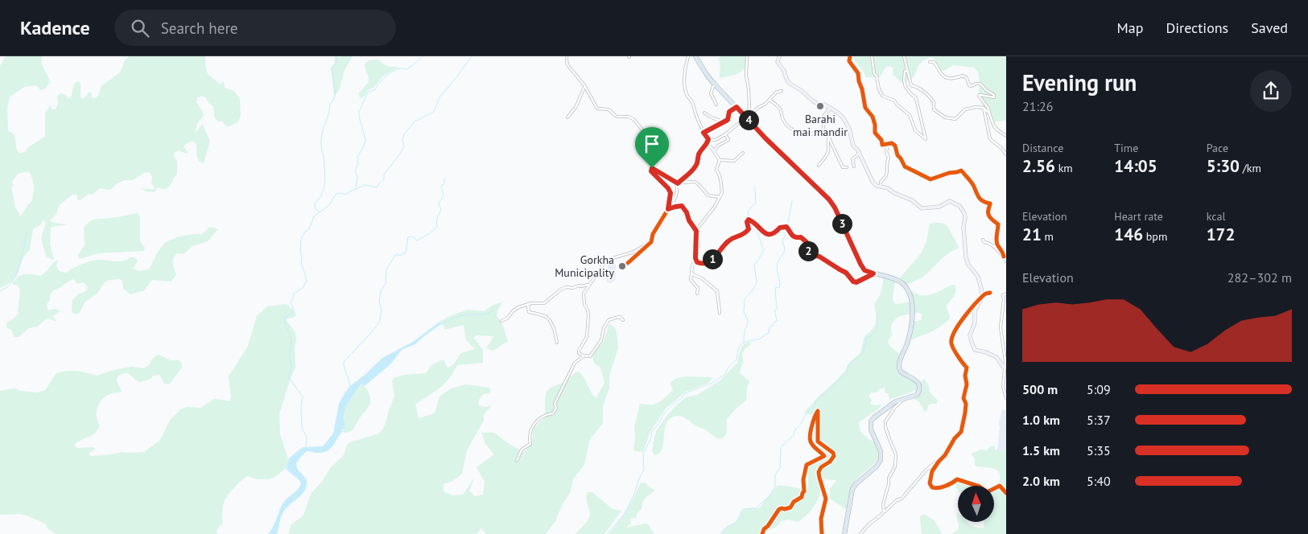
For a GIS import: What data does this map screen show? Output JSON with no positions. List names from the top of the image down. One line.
{"places":["Barahi mai mandir","Gorkha Municipality"],"north":"top","page":{"header":"Kadence","search":"Search here","nav":["Map","Directions","Saved"],"heading":["Evening run","21:26"],"pins":["4","3","2","1"],"stats":[["Distance","2.56 km"],["Time","14:05"],["Pace","5:30 /km"],["Elevation","21 m"],["Heart rate","146 bpm"],["kcal","172"]],"chart":["Elevation","282–302 m"],"list":[{"name":"500 m","note":"5:09"},{"name":"1.0 km","note":"5:37"},{"name":"1.5 km","note":"5:35"},{"name":"2.0 km","note":"5:40"}]}}
